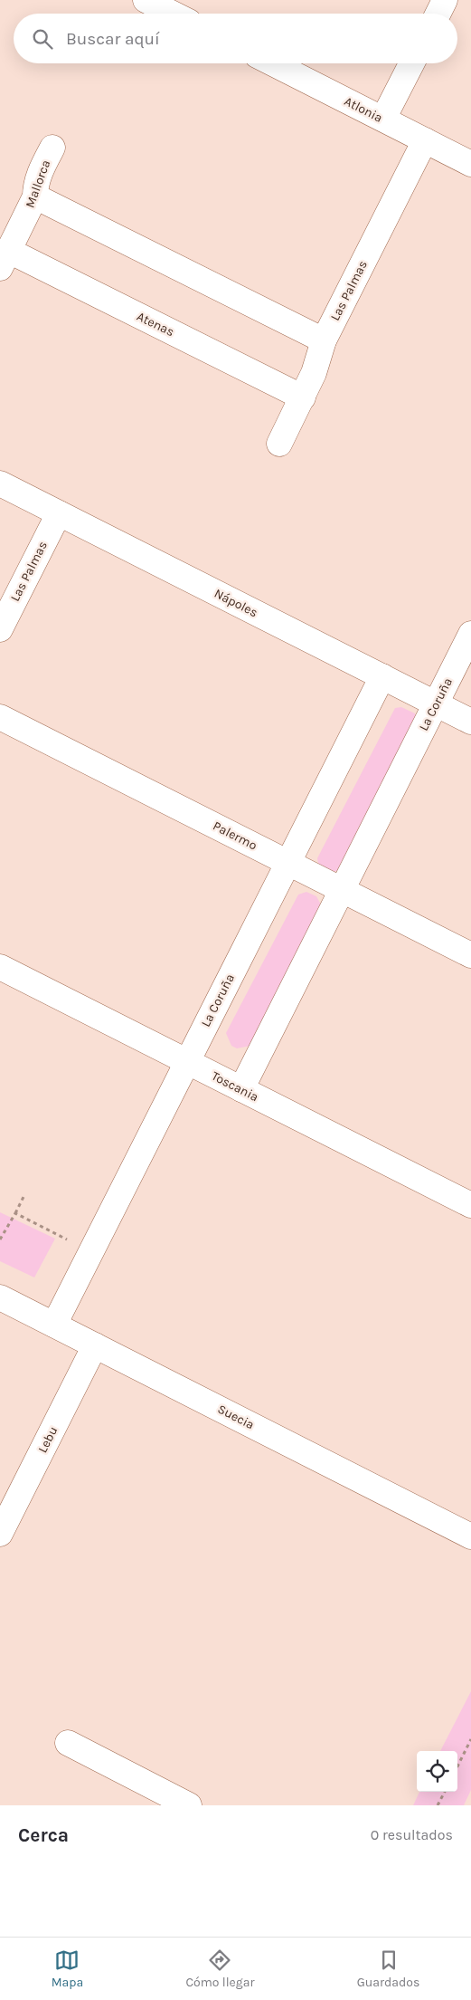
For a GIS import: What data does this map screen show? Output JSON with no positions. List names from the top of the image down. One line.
{"streets":{"street":["Atlonia","Mallorca","Las Palmas","Atenas","Nápoles","La Coruña","Palermo","Toscania","Suecia","Lebu"]},"crossings":[["Atlonia","Las Palmas"],["Mallorca","Atenas"],["Las Palmas","Atenas"],["Las Palmas","Nápoles"],["Nápoles","La Coruña"],["La Coruña","Palermo"],["La Coruña","Toscania"],["La Coruña","Suecia"],["Suecia","Lebu"]],"page":{"search":"Buscar aquí","heading":["Cerca","0 resultados"],"nav":["Mapa","Cómo llegar","Guardados"]}}
